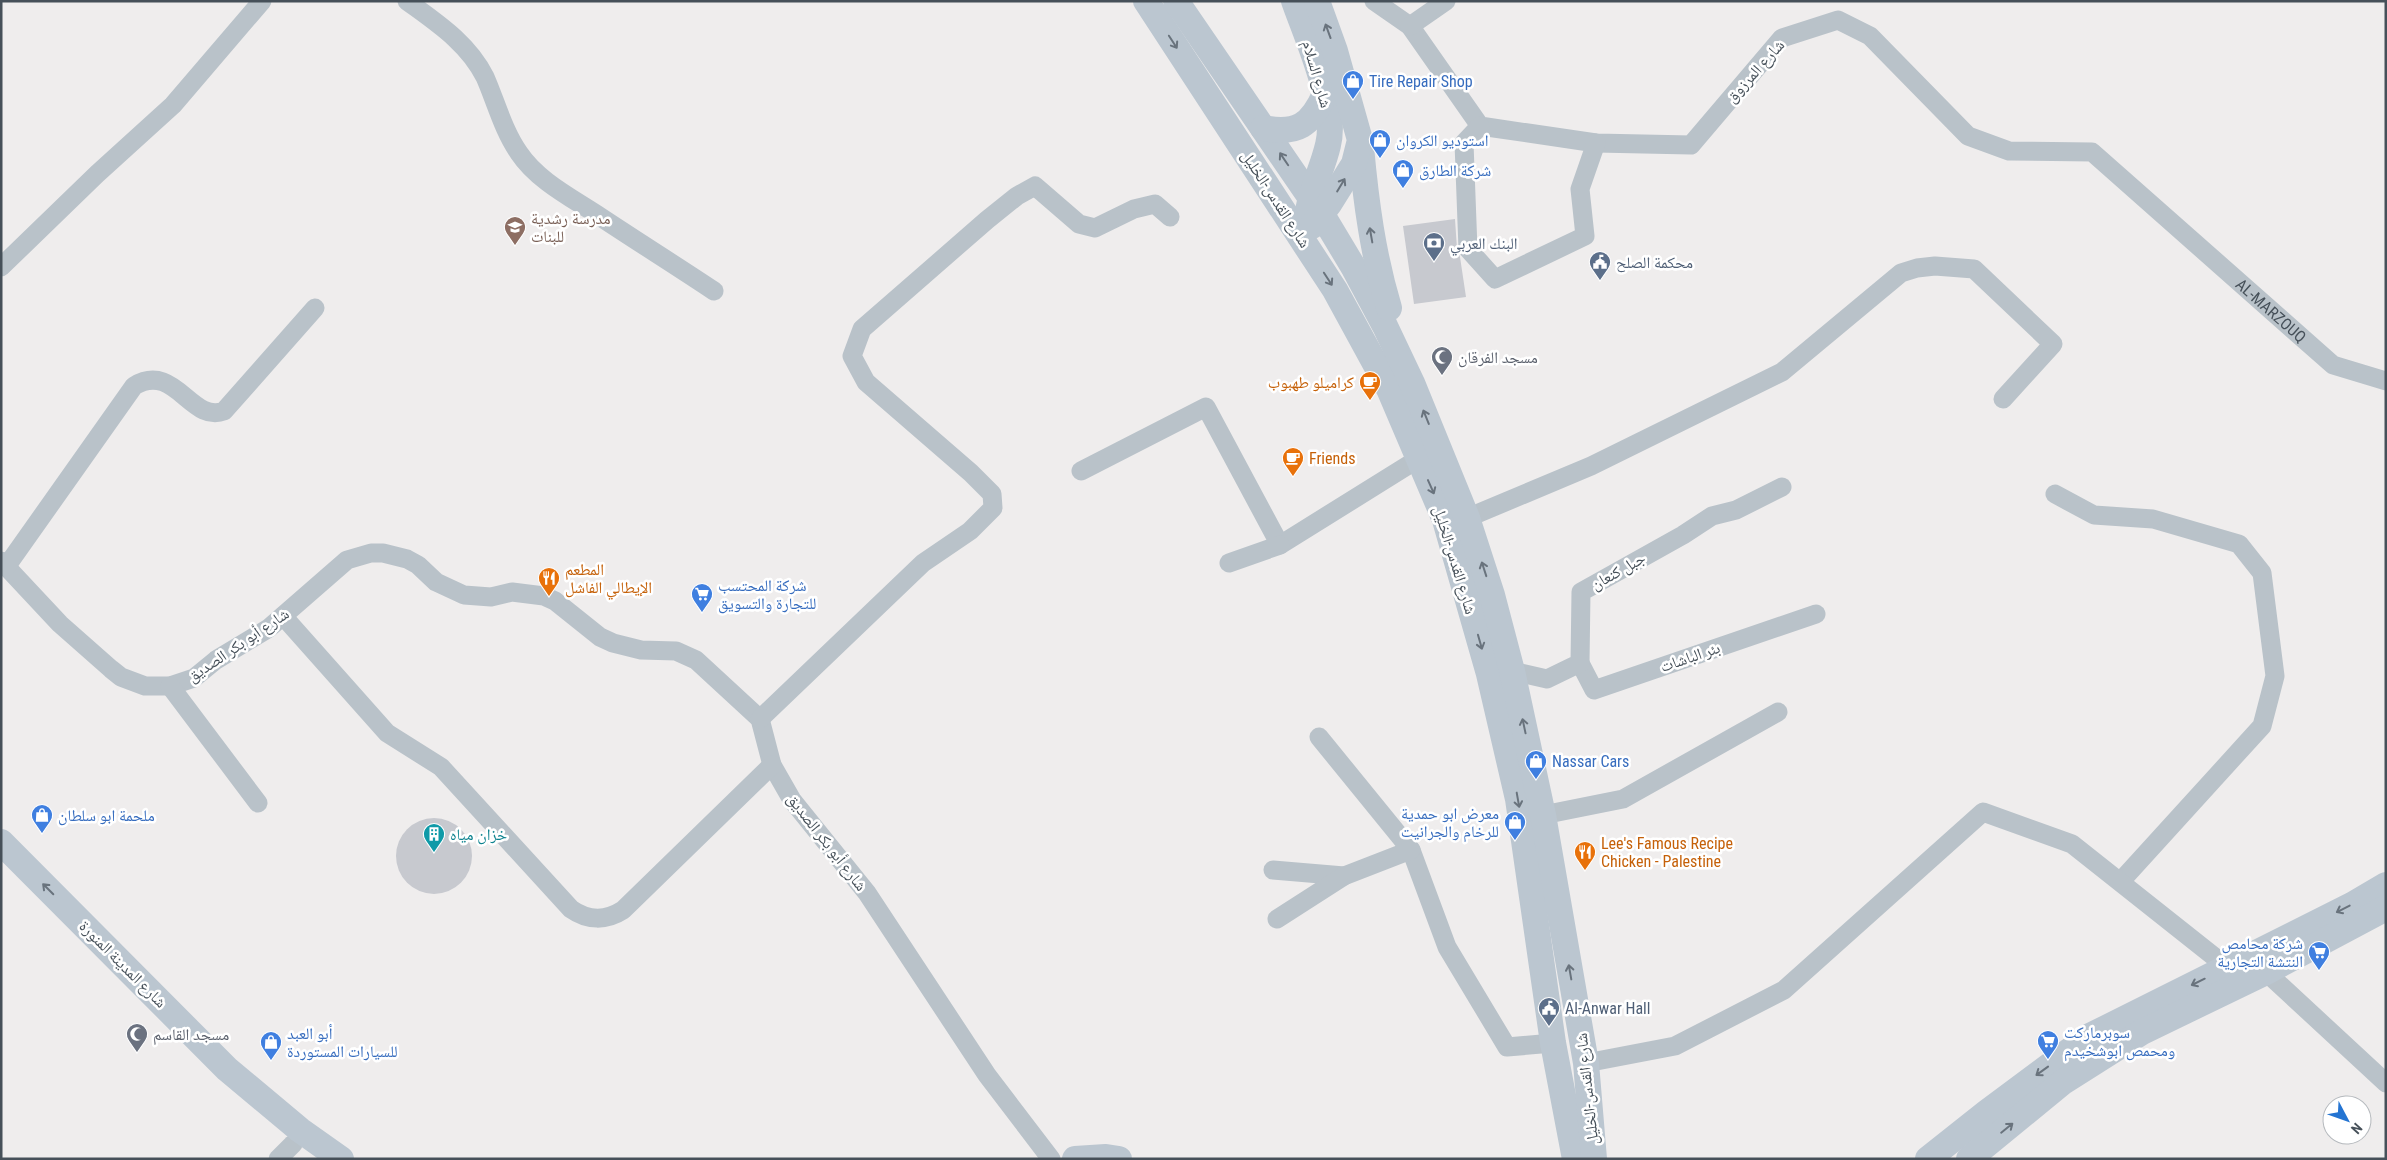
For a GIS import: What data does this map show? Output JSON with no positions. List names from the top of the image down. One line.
{"streets":{"main road":["شارع السلام","شارع القدس-الخليل","شارع المدينة المنورة"],"street":["شارع المرزوق","AL-MARZOUQ","جبل كنعان","شارع أبو بكر الصديق","بئر الباشات"]},"crossings":[["شارع المرزوق","AL-MARZOUQ"],["شارع السلام","شارع القدس-الخليل"],["جبل كنعان","بئر الباشات"]],"places":{"shop":["Tire Repair Shop","استوديو الكروان","شركة الطارق","Nassar Cars","ملحمة ابو سلطان","معرض ابو حمدية للرخام والجرانيت","أبو العبد للسيارات المستوردة"],"school or university":["مدرسة رشدية للبنات"],"bank":["البنك العربي"],"public building":["محكمة الصلح","Al-Anwar Hall"],"mosque":["مسجد الفرقان","مسجد القاسم"],"cafe":["كراميلو طهبوب","Friends"],"restaurant":["المطعم الإيطالي الفاشل","Lee's Famous Recipe Chicken - Palestine"],"supermarket":["شركة المحتسب للتجارة والتسويق","شركة محامص النتشة التجارية","سوبرماركت ومحمص ابوشخيدم"],"building":["خزان مياه"]},"north":"bottom right"}
